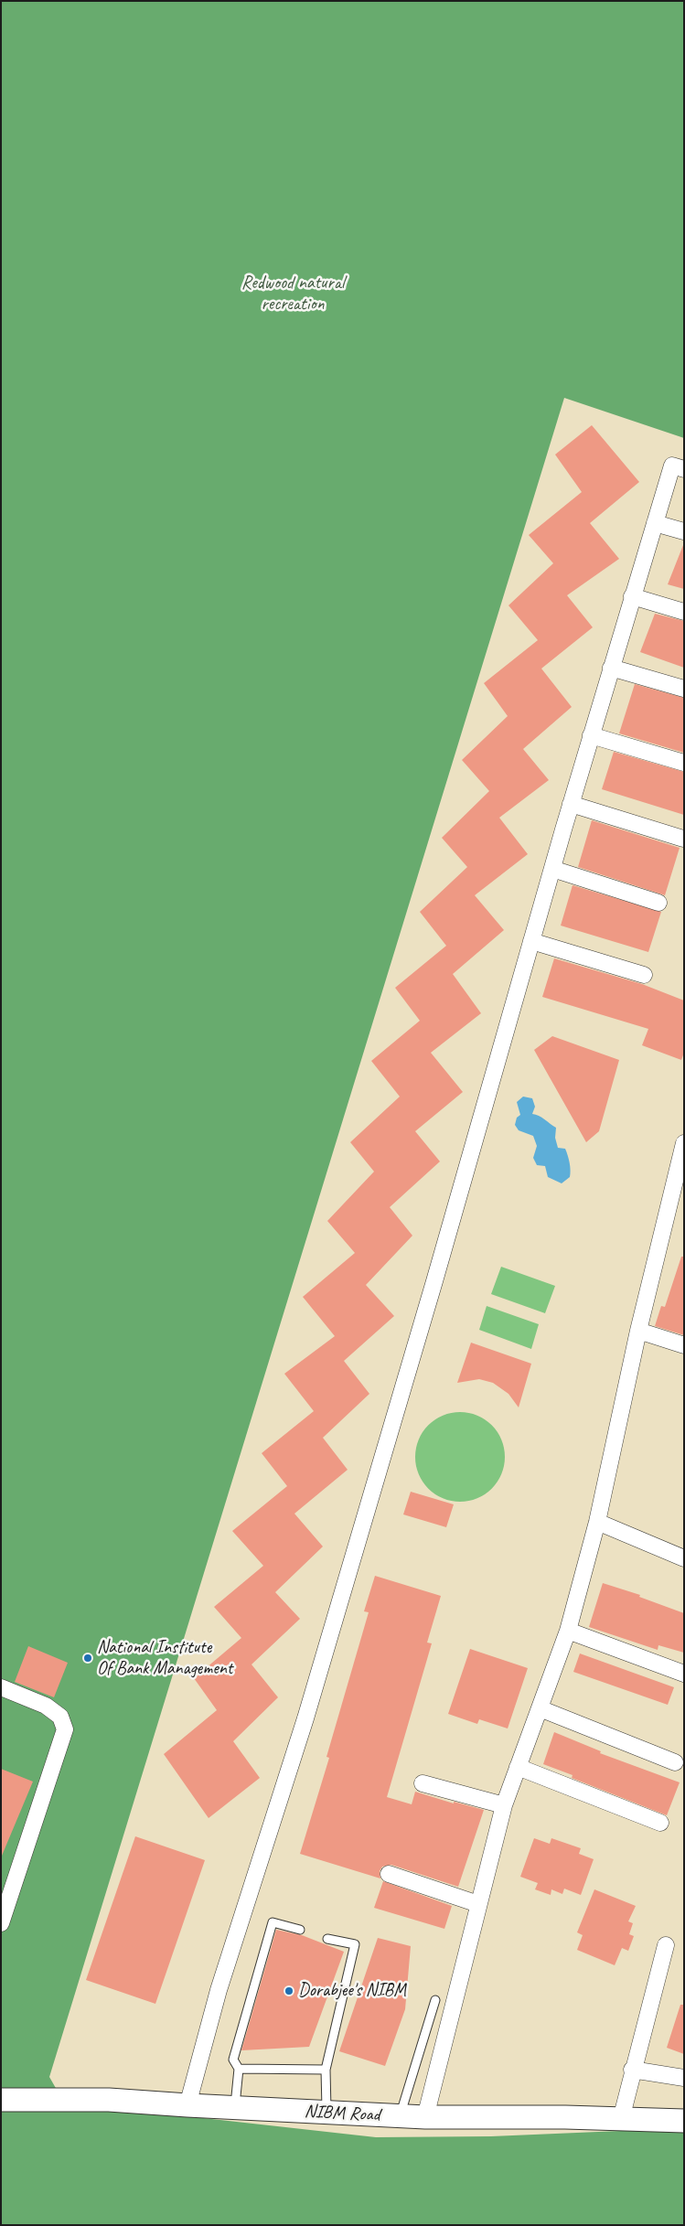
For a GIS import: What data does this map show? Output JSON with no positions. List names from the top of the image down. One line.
{"streets":{"main road":["NIBM Road"]},"parks":["Redwood natural recreation"],"places":["National Institute Of Bank Management","Dorabjee's NIBM"]}
